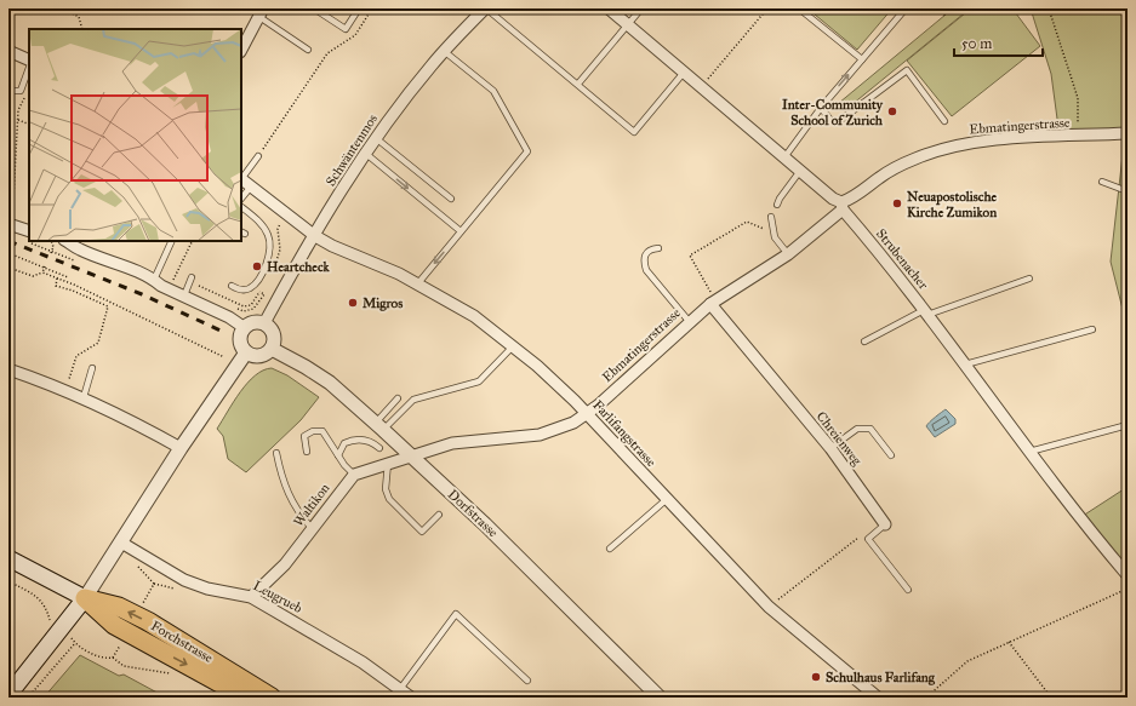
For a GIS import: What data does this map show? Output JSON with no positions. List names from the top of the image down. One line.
{"streets":{"highway":["Forchstrasse"],"street":["Ebmatingerstrasse","Schwäntenmos","Strubenacher","Farlifangstrasse","Chreienweg","Waltikon","Dorfstrasse","Leugrueb"]},"crossings":[["Ebmatingerstrasse","Strubenacher"],["Ebmatingerstrasse","Farlifangstrasse"],["Ebmatingerstrasse","Chreienweg"],["Ebmatingerstrasse","Dorfstrasse"],["Schwäntenmos","Farlifangstrasse"],["Schwäntenmos","Dorfstrasse"],["Waltikon","Leugrueb"]],"places":["Inter-Community School of Zurich","Neuapostolische Kirche Zumikon","Heartcheck","Migros","Schulhaus Farlifang"],"scale_bar":"50 m"}
